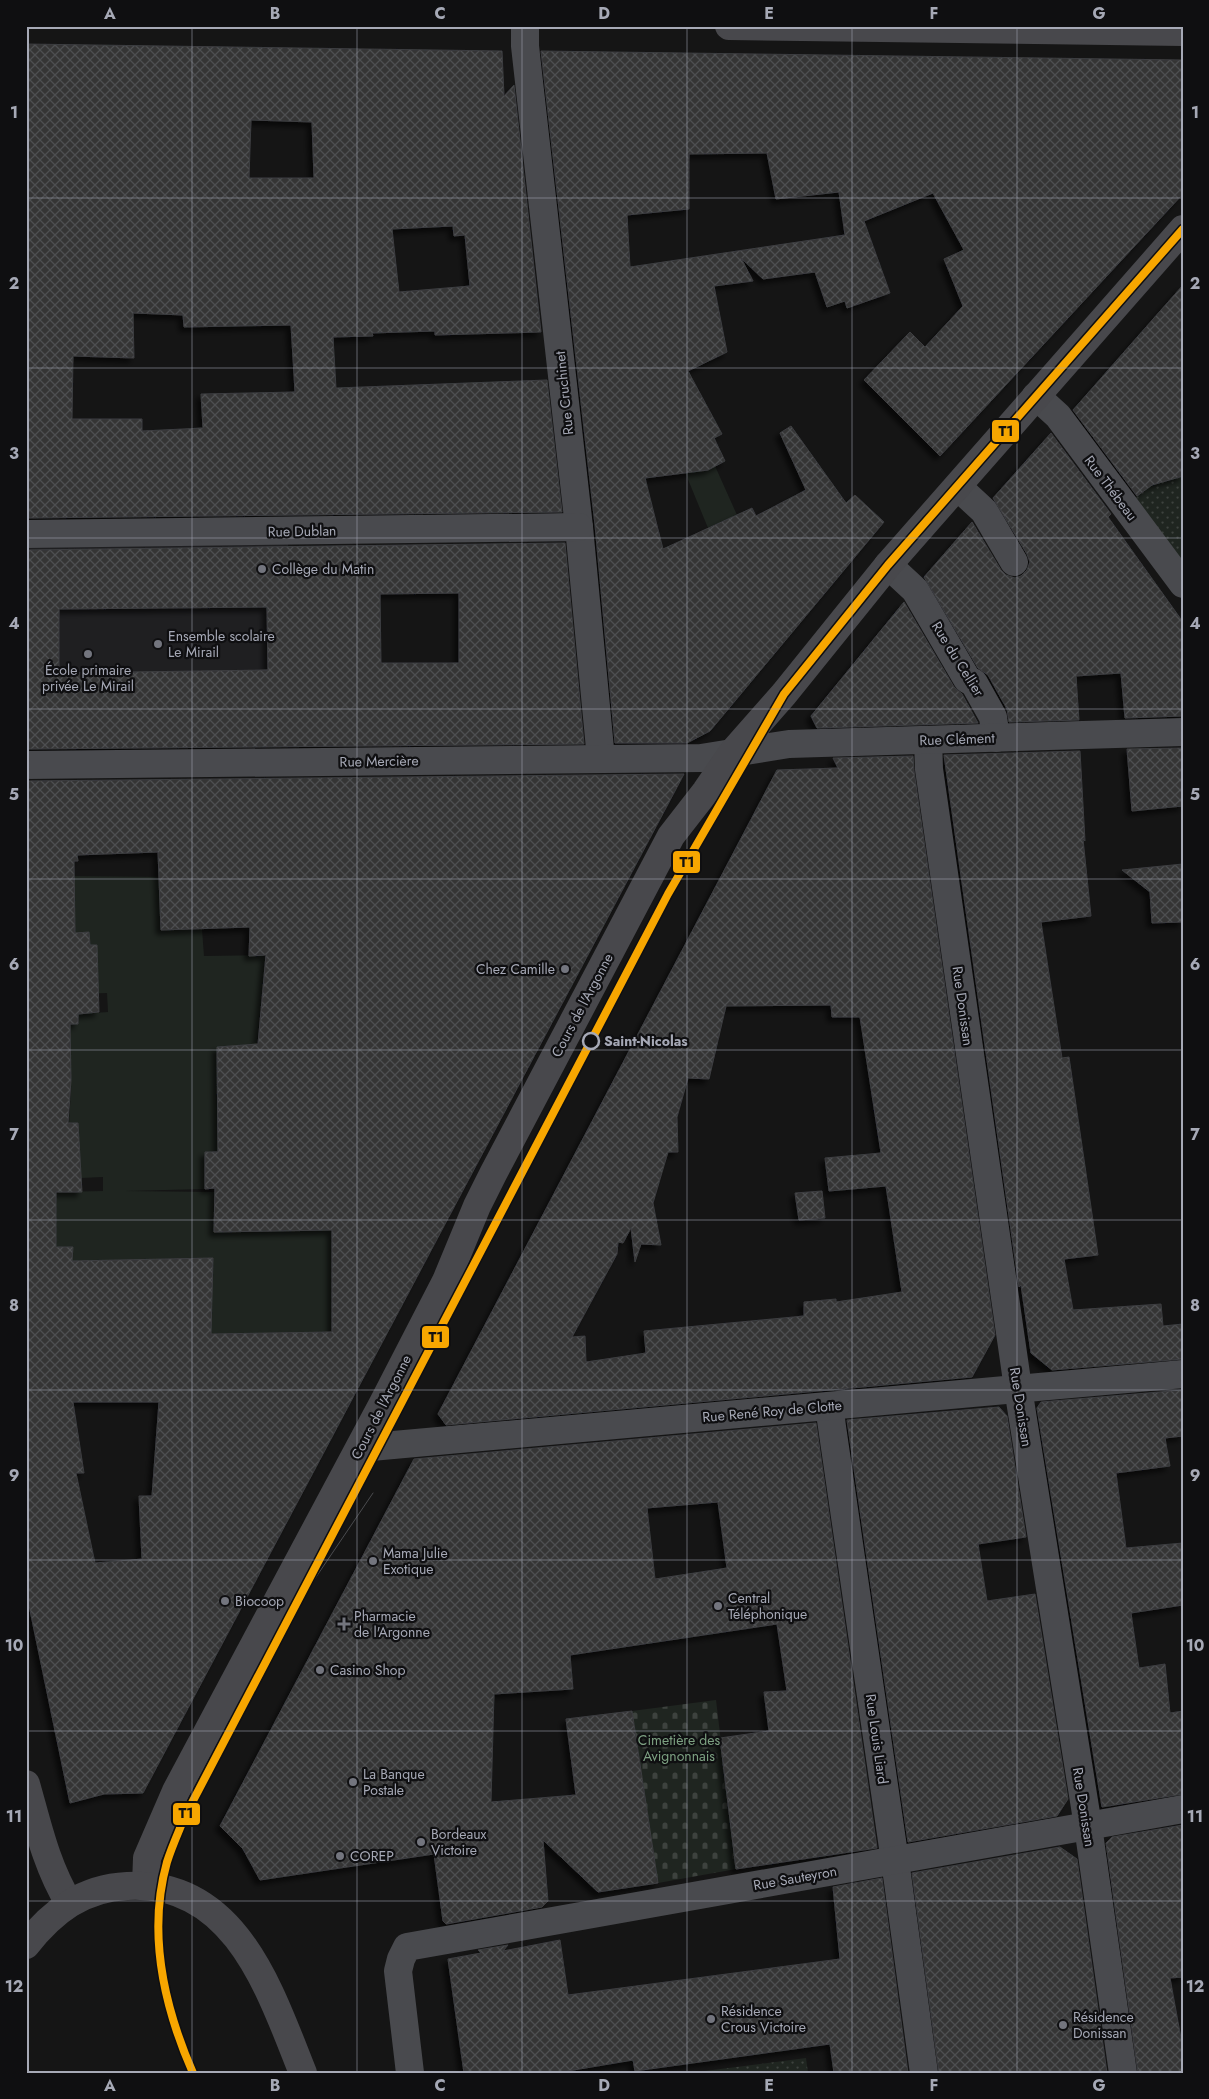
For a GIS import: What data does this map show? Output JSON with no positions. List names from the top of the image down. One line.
{"streets":{"street":["Rue Cruchinet","Rue Thébeau","Rue Dublan","Rue du Cellier","Rue Clément","Rue Mercière","Cours de l'Argonne","Rue Donissan","Rue René Roy de Clotte","Rue Louis Liard","Rue Sauteyron"]},"crossings":[["Rue Cruchinet","Rue Dublan"],["Rue Cruchinet","Rue Mercière"],["Rue Thébeau","Cours de l'Argonne"],["Rue du Cellier","Rue Clément"],["Rue du Cellier","Cours de l'Argonne"],["Rue Clément","Rue Mercière"],["Rue Clément","Cours de l'Argonne"],["Rue Clément","Rue Donissan"],["Rue Mercière","Cours de l'Argonne"],["Cours de l'Argonne","Rue René Roy de Clotte"],["Rue Donissan","Rue René Roy de Clotte"],["Rue Donissan","Rue Sauteyron"],["Rue René Roy de Clotte","Rue Louis Liard"],["Rue Louis Liard","Rue Sauteyron"]],"parks":["Cimetière des Avignonnais"],"places":{"other":["Collège du Matin","Ensemble scolaire Le Mirail","École primaire privée Le Mirail","Chez Camille","Saint-Nicolas","Mama Julie Exotique","Biocoop","Central Téléphonique","Casino Shop","La Banque Postale","Bordeaux Victoire","COREP","Résidence Crous Victoire","Résidence Donissan"],"health":["Pharmacie de l'Argonne"]},"lines":["transit line T1"],"grid":{"columns":["A","B","C","D","E","F","G"],"rows":["1","2","3","4","5","6","7","8","9","10","11","12"]}}
